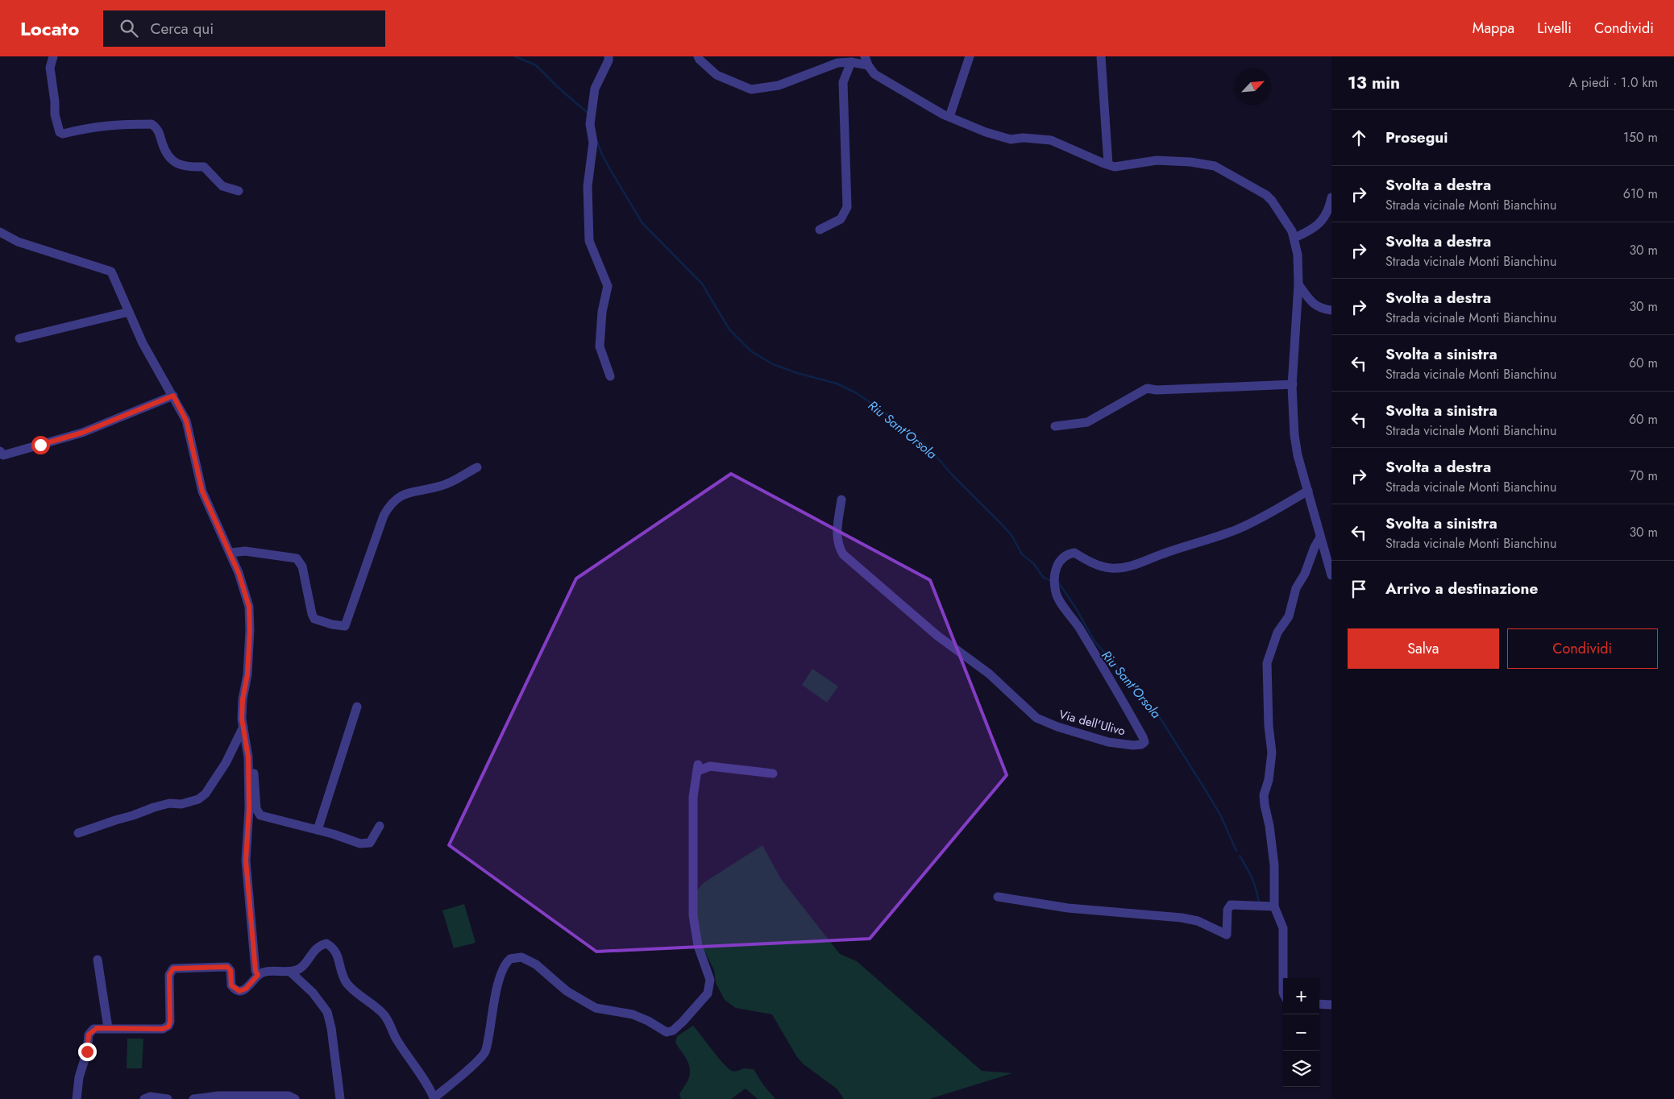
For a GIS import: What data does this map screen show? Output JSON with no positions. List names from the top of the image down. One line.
{"streets":{"street":["Via dell'Ulivo"]},"water":["Riu Sant'Orsola"],"north":"top right","page":{"header":"Locato","search":"Cerca qui","nav":["Mappa","Livelli","Condividi"],"heading":["13 min","A piedi · 1.0 km"],"list":[["Prosegui","150 m"],["Svolta a destra","Strada vicinale Monti Bianchinu","610 m"],["Svolta a destra","Strada vicinale Monti Bianchinu","30 m"],["Svolta a destra","Strada vicinale Monti Bianchinu","30 m"],["Svolta a sinistra","Strada vicinale Monti Bianchinu","60 m"],["Svolta a sinistra","Strada vicinale Monti Bianchinu","60 m"],["Svolta a destra","Strada vicinale Monti Bianchinu","70 m"],["Svolta a sinistra","Strada vicinale Monti Bianchinu","30 m"],"Arrivo a destinazione"],"buttons":["Salva","Condividi"],"map_buttons":["+","−"]}}
